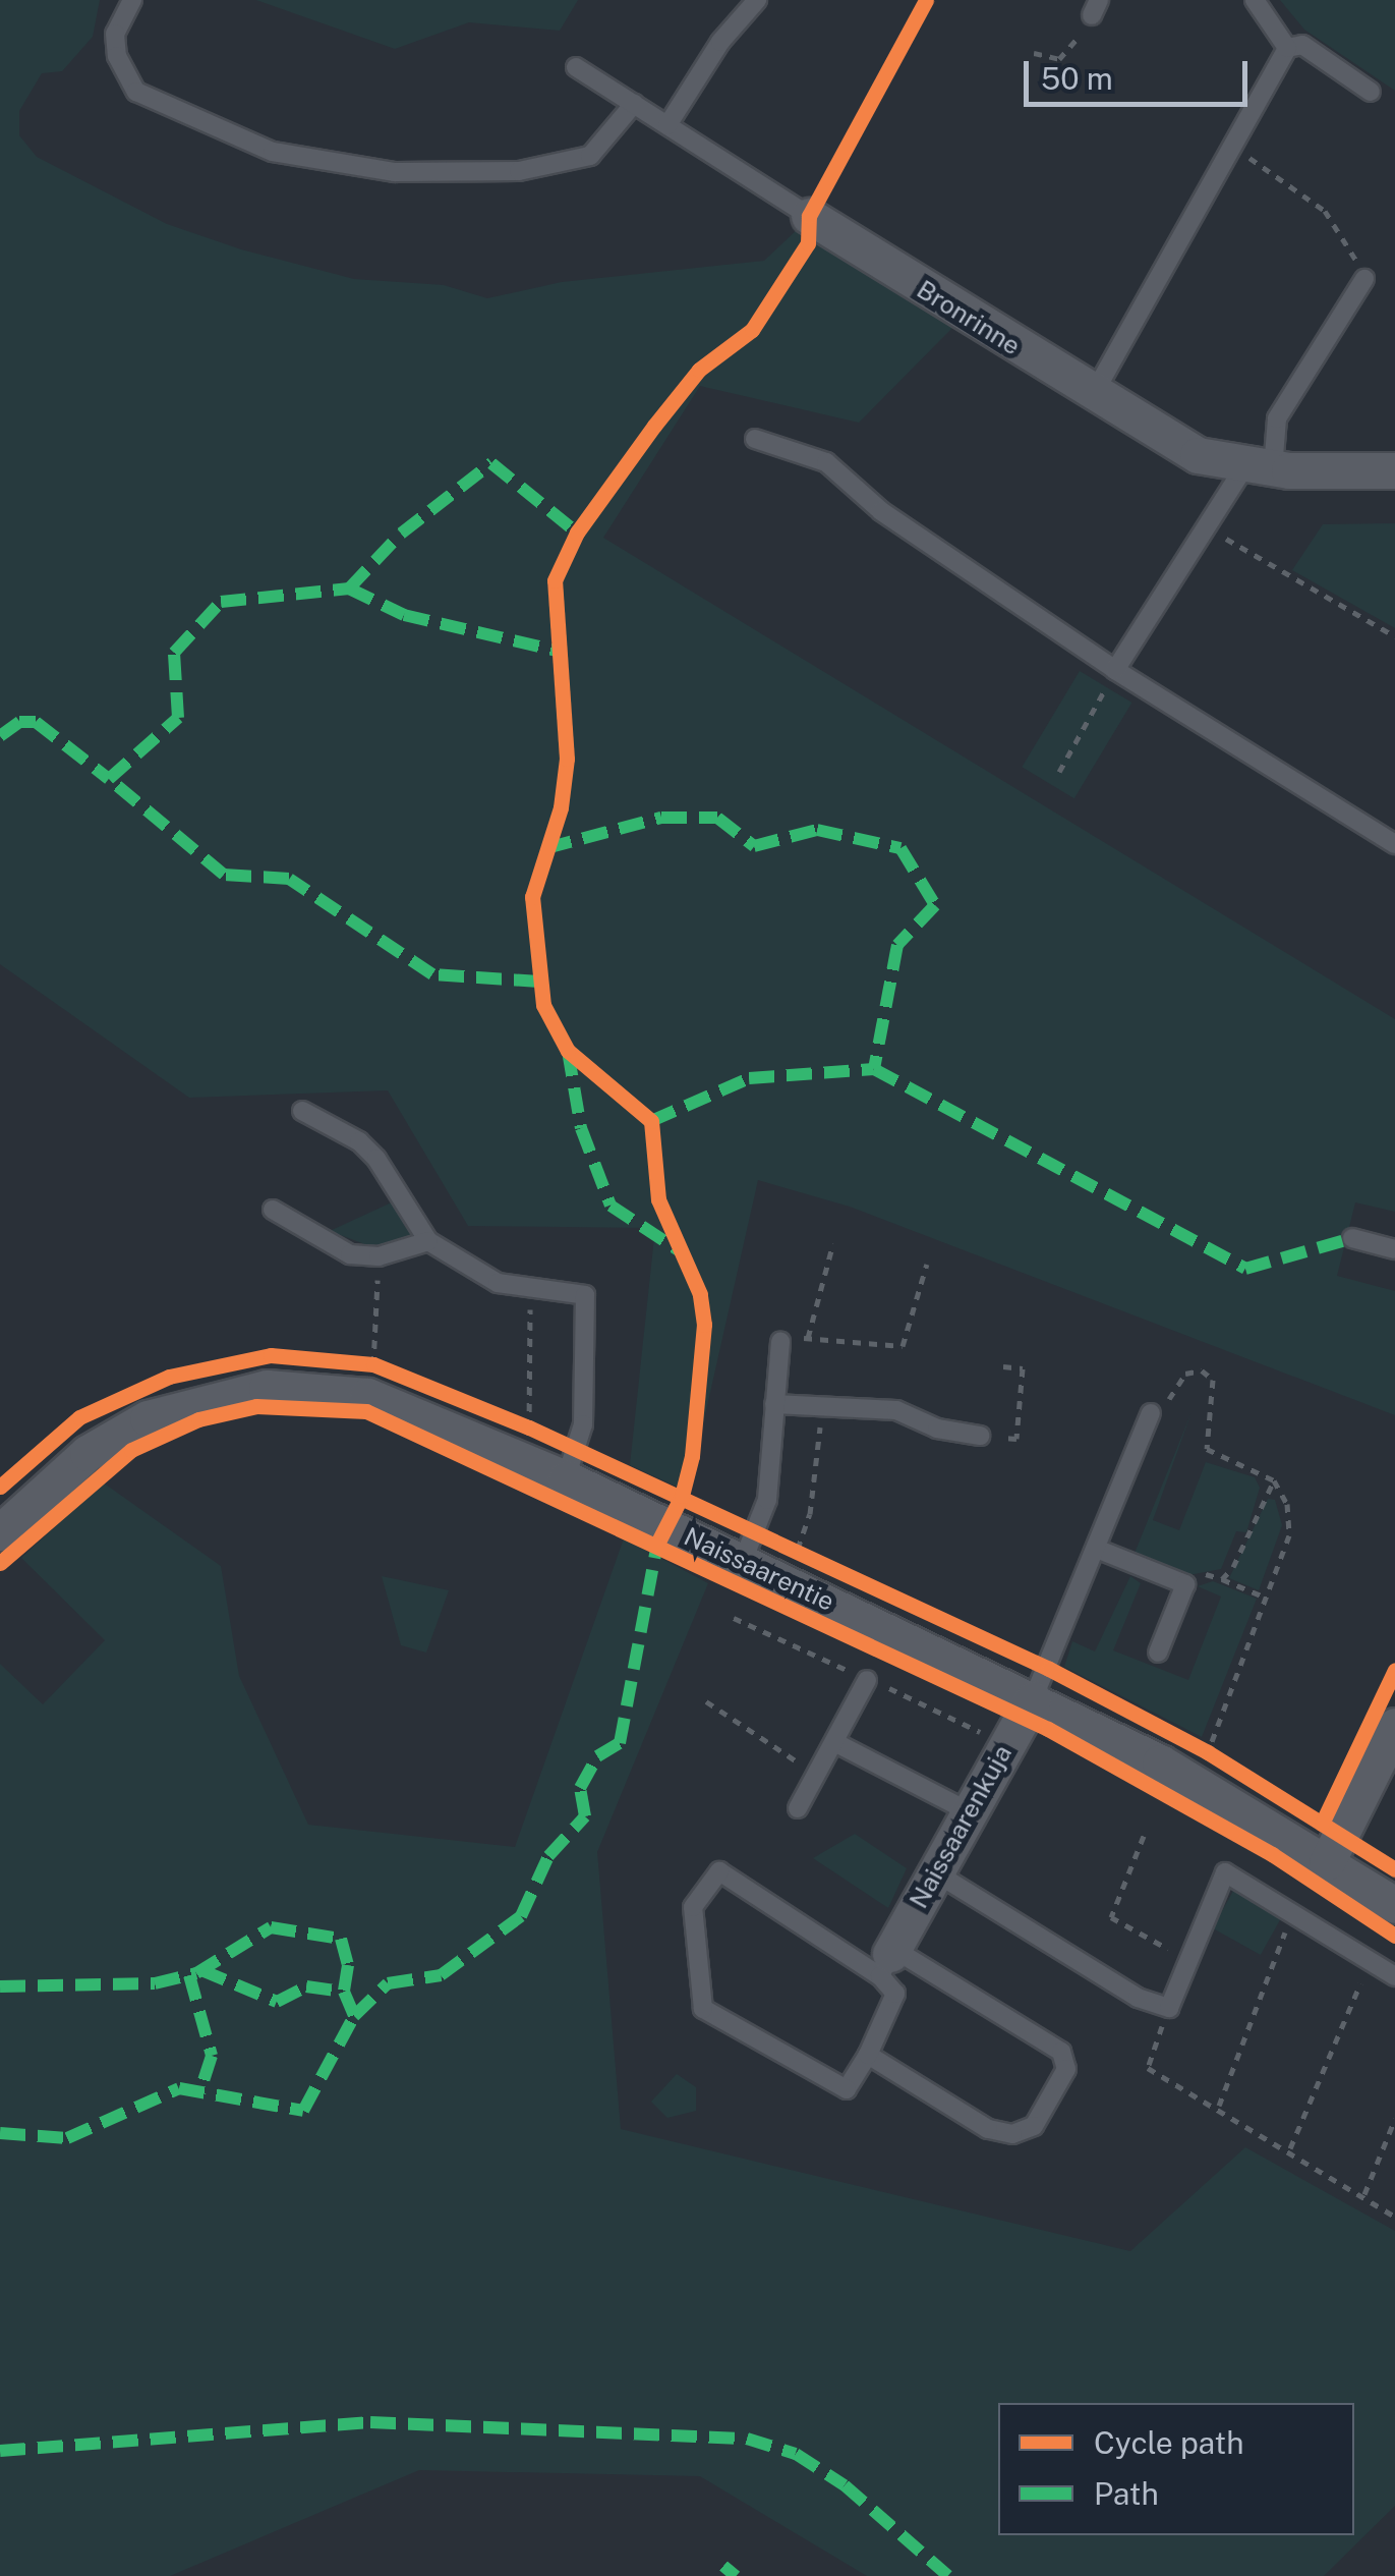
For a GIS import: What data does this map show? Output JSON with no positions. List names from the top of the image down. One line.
{"streets":{"street":["Bronrinne","Naissaarentie","Naissaarenkuja"]},"crossings":[["Naissaarentie","Naissaarenkuja"]],"legend":["Cycle path","Path"],"scale_bar":"50 m"}
